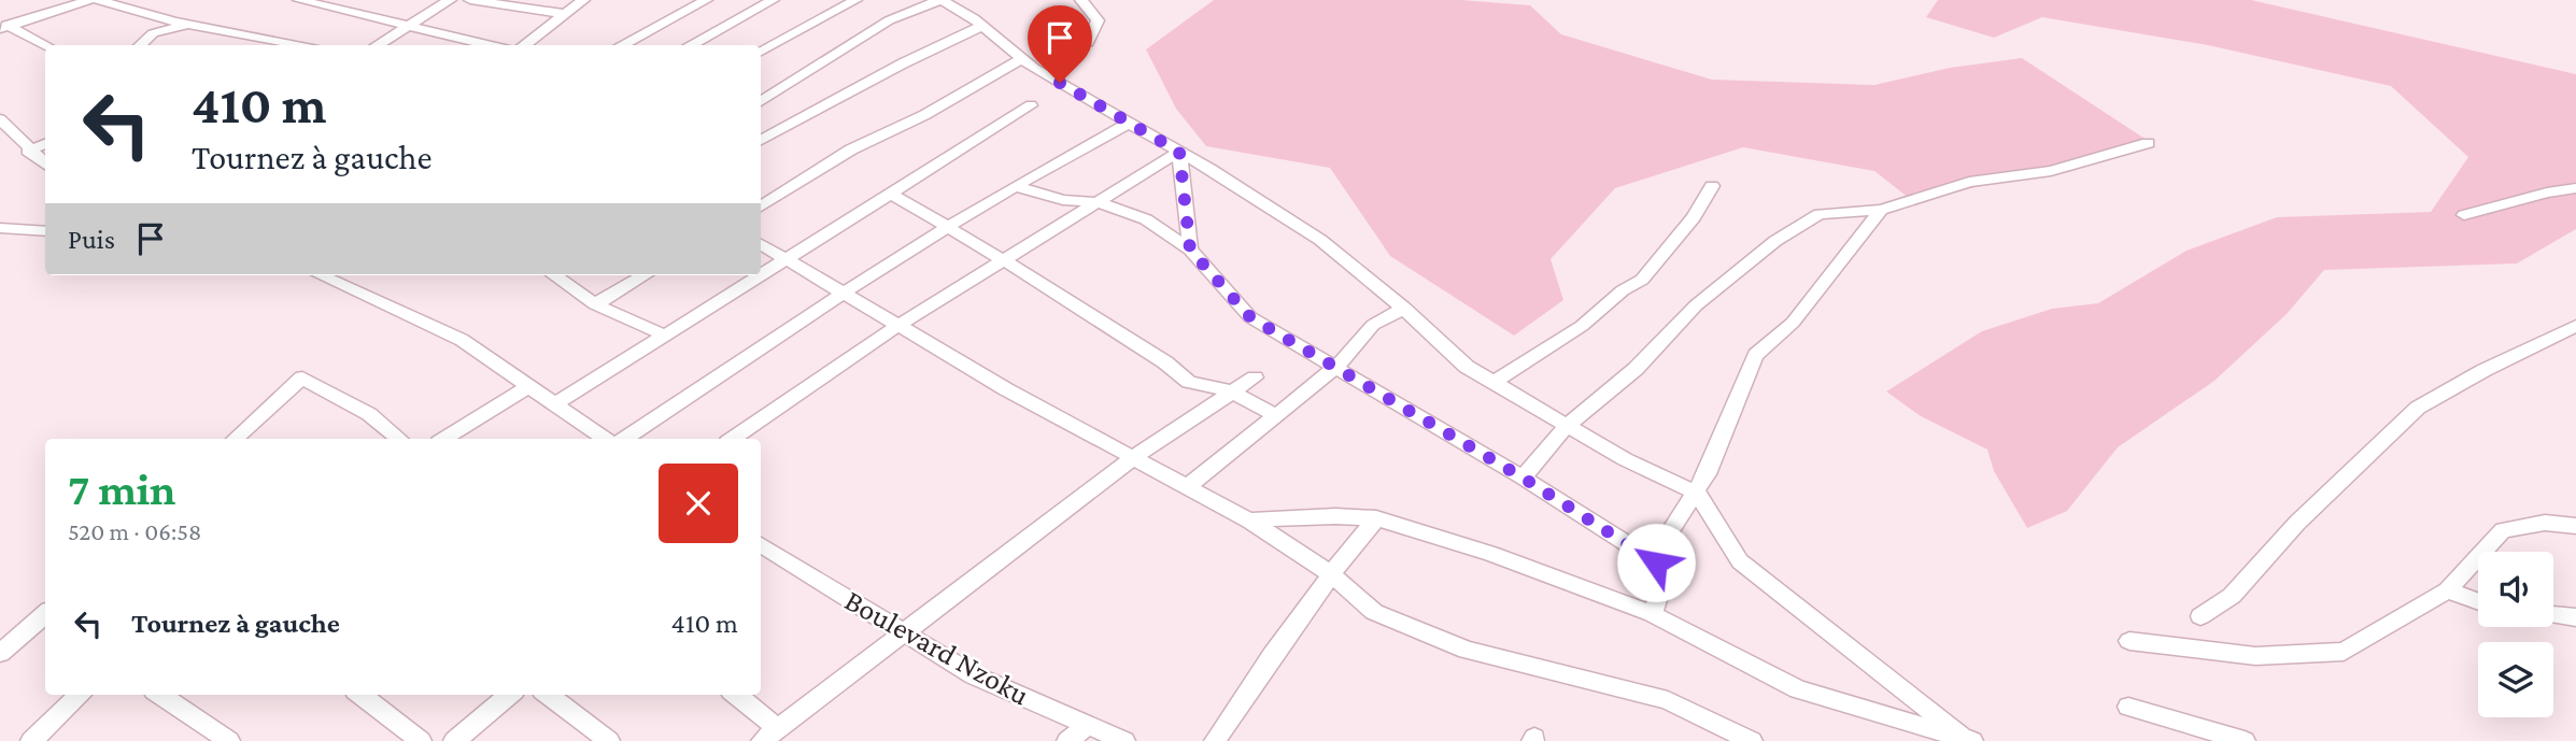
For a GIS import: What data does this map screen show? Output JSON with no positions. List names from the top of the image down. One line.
{"streets":{"street":["Boulevard Nzoku"]},"page":{"turn":["410 m","Tournez à gauche"],"then":"Puis","heading":["7 min","520 m · 06:58"],"list":[{"name":"Tournez à gauche","value":"410 m"}]}}
